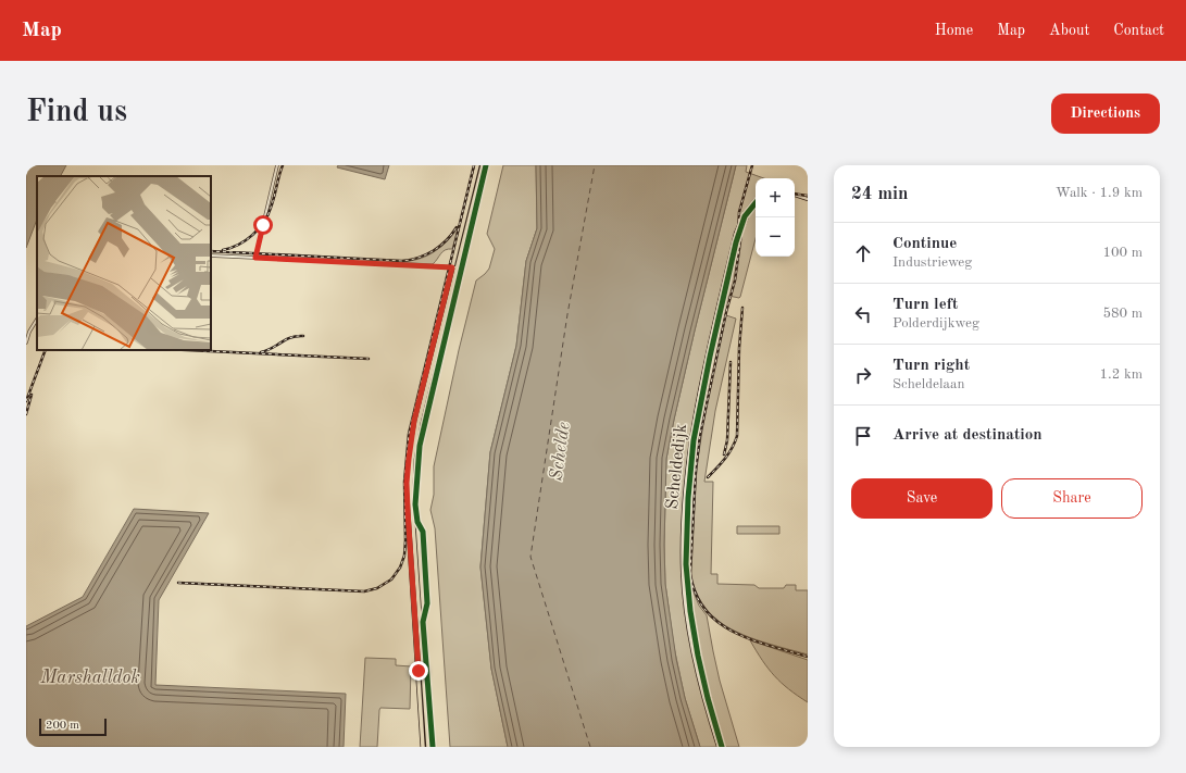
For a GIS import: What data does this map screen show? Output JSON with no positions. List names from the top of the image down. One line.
{"streets":{"street":["Scheldedijk"]},"water":["Schelde","Marshalldok"],"scale_bar":"200 m","page":{"header":"Map","nav":["Home","Map","About","Contact"],"buttons":["Directions",["Save","Share"]],"title":"Find us","heading":["24 min","Walk · 1.9 km"],"map_buttons":["+","−"],"list":[["Continue","Industrieweg","100 m"],["Turn left","Polderdijkweg","580 m"],["Turn right","Scheldelaan","1.2 km"],"Arrive at destination"],"scale":"200 m"}}
